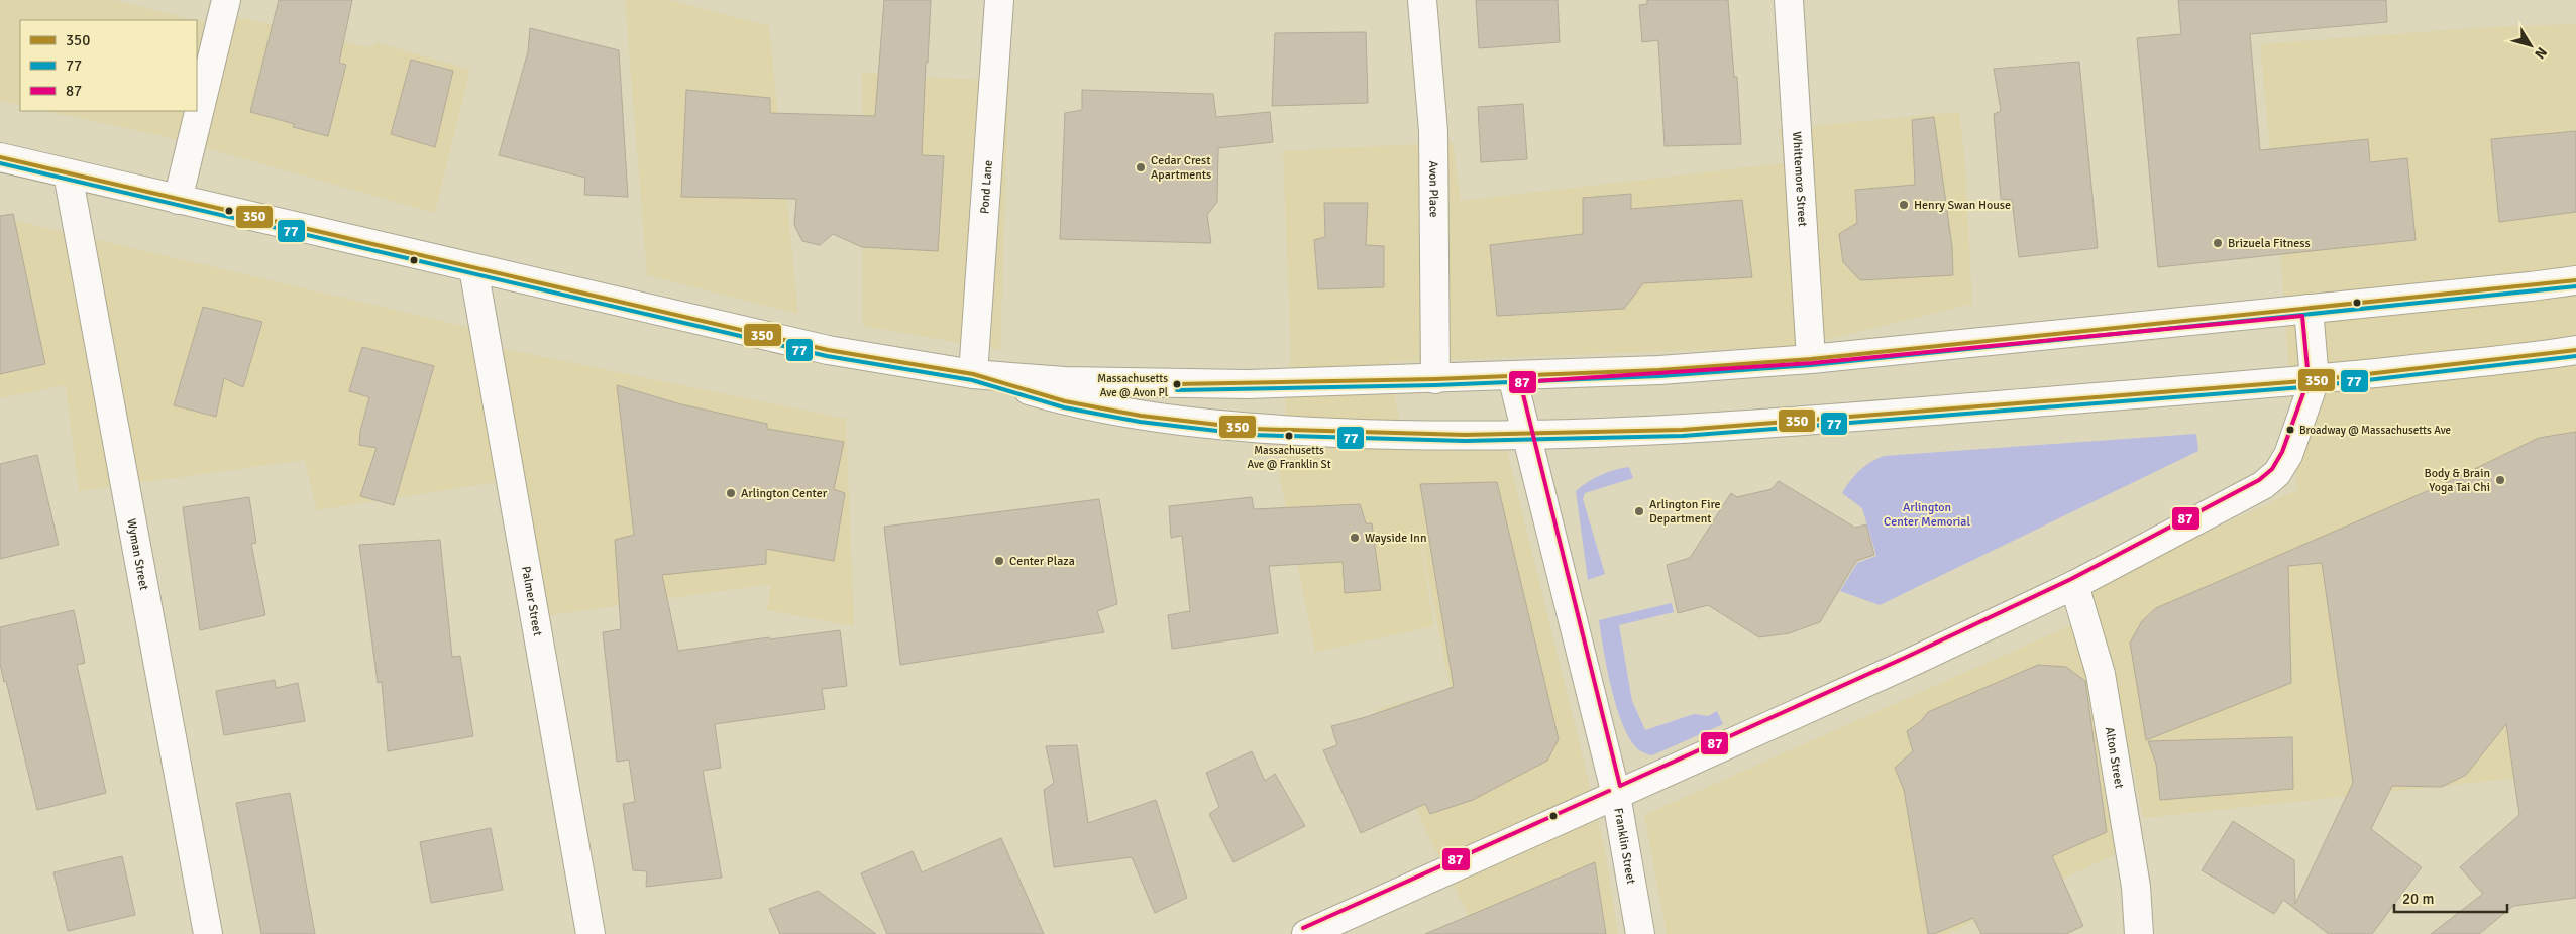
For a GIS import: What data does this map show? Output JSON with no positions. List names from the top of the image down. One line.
{"streets":{"main road":["Whittemore Street","Pond Lane","Avon Place","Wyman Street","Palmer Street","Alton Street","Franklin Street"]},"parks":["Arlington Center Memorial"],"places":["Cedar Crest Apartments","Henry Swan House","Brizuela Fitness","Massachusetts Ave @ Avon Pl","Broadway @ Massachusetts Ave","Massachusetts Ave @ Franklin St","Body & Brain Yoga Tai Chi","Arlington Center","Arlington Fire Department","Wayside Inn","Center Plaza"],"lines":["transit line 350","transit line 77","transit line 87"],"legend":["350","77","87"],"scale_bar":"20 m","north":"bottom right"}
